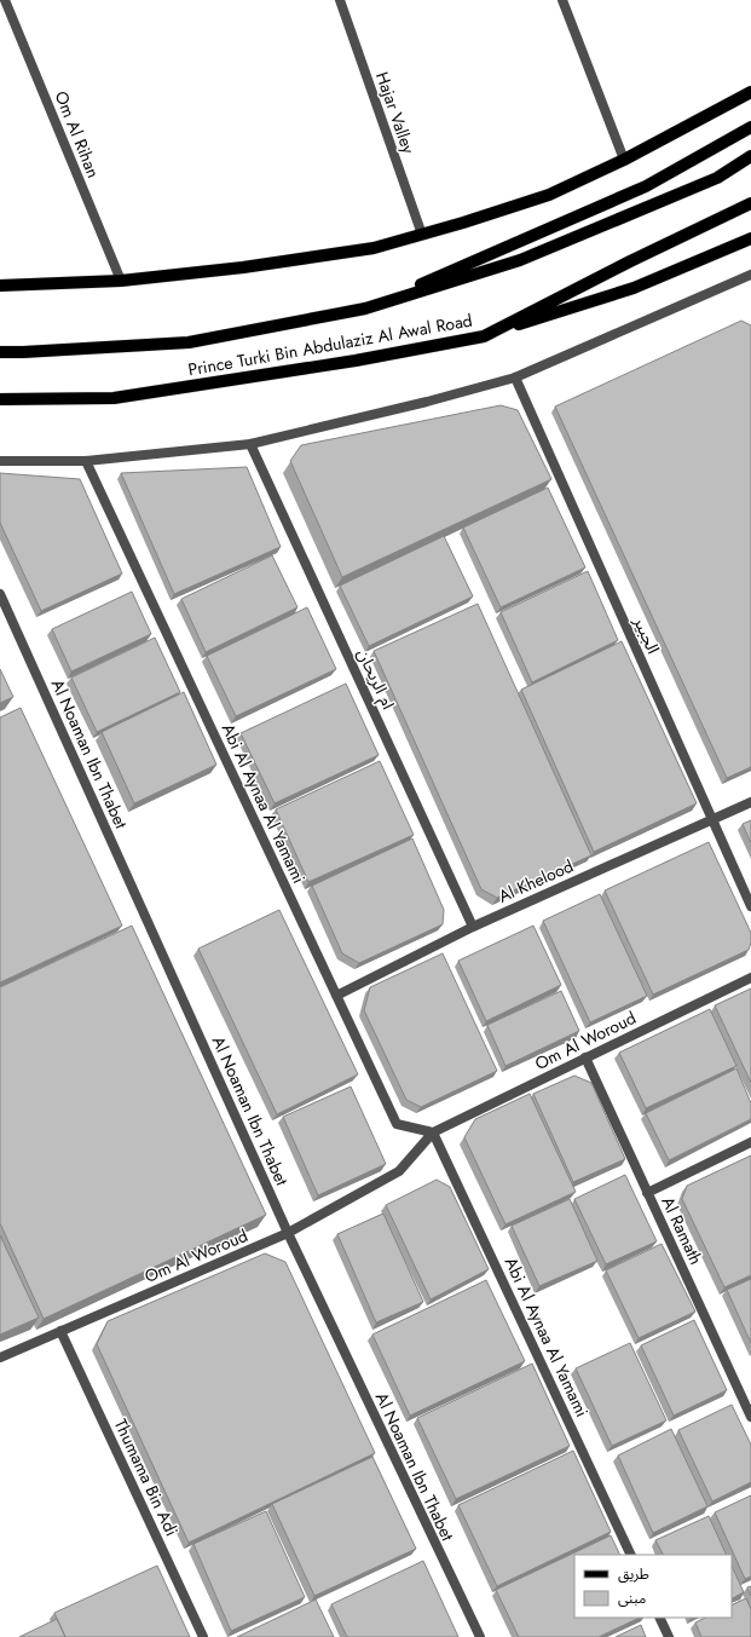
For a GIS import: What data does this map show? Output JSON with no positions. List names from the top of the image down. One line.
{"streets":{"main road":["Prince Turki Bin Abdulaziz Al Awal Road"],"street":["Hajar Valley","Om Al Rihan","الجبير","ام الريحان","Al Noaman Ibn Thabet","Abi Al Aynaa Al Yamami","Al Khelood","Om Al Woroud","Al Ramath","Thumama Bin Adi"]},"crossings":[["الجبير","Al Khelood"],["ام الريحان","Al Khelood"],["Al Noaman Ibn Thabet","Om Al Woroud"],["Abi Al Aynaa Al Yamami","Al Khelood"],["Abi Al Aynaa Al Yamami","Om Al Woroud"],["Om Al Woroud","Al Ramath"],["Om Al Woroud","Thumama Bin Adi"]],"legend":["طريق","مبنى"]}
